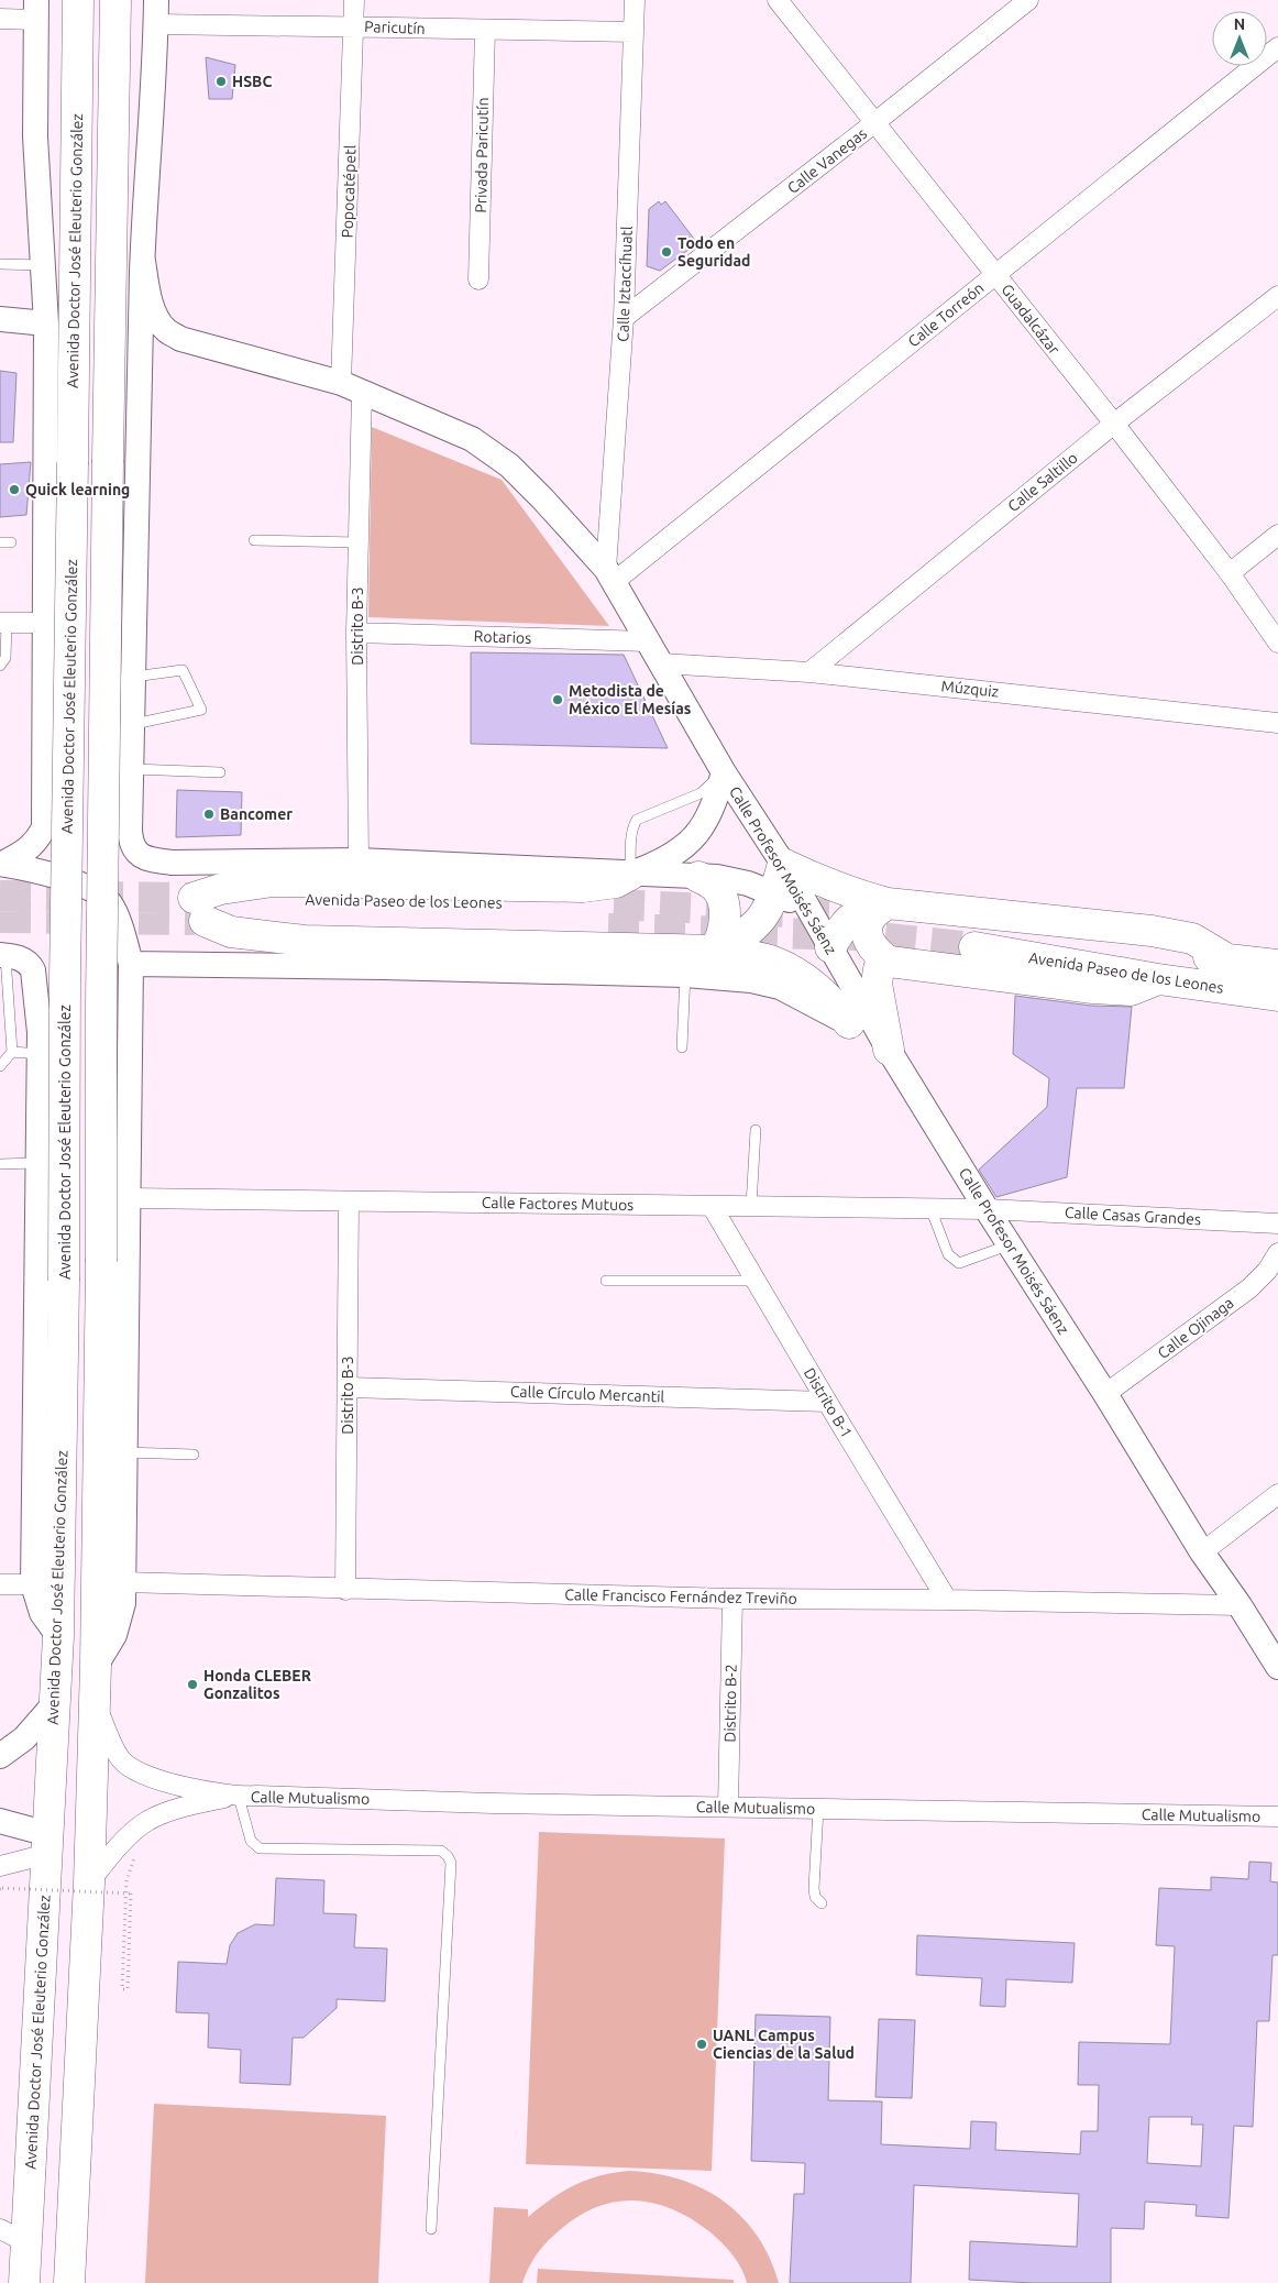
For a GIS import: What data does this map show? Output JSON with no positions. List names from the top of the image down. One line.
{"streets":{"main road":["Avenida Doctor José Eleuterio González","Avenida Paseo de los Leones"],"street":["Paricutín","Privada Paricutín","Calle Vanegas","Popocatépetl","Calle Iztaccíhuatl","Calle Torreón","Guadalcázar","Calle Saltillo","Distrito B-3","Rotarios","Múzquiz","Calle Profesor Moisés Sáenz","Calle Factores Mutuos","Calle Casas Grandes","Calle Ojinaga","Calle Círculo Mercantil","Distrito B-1","Calle Francisco Fernández Treviño","Distrito B-2","Calle Mutualismo"]},"crossings":[["Paricutín","Privada Paricutín"],["Paricutín","Popocatépetl"],["Paricutín","Calle Iztaccíhuatl"],["Calle Vanegas","Calle Iztaccíhuatl"],["Calle Vanegas","Guadalcázar"],["Popocatépetl","Distrito B-3"],["Popocatépetl","Calle Profesor Moisés Sáenz"],["Calle Iztaccíhuatl","Calle Torreón"],["Calle Iztaccíhuatl","Calle Profesor Moisés Sáenz"],["Calle Torreón","Guadalcázar"],["Calle Torreón","Calle Profesor Moisés Sáenz"],["Guadalcázar","Calle Saltillo"],["Calle Saltillo","Múzquiz"],["Distrito B-3","Rotarios"],["Distrito B-3","Calle Profesor Moisés Sáenz"],["Distrito B-3","Calle Factores Mutuos"],["Distrito B-3","Calle Círculo Mercantil"],["Distrito B-3","Calle Francisco Fernández Treviño"],["Rotarios","Calle Profesor Moisés Sáenz"],["Múzquiz","Calle Profesor Moisés Sáenz"],["Calle Profesor Moisés Sáenz","Calle Factores Mutuos"],["Calle Profesor Moisés Sáenz","Calle Casas Grandes"],["Calle Profesor Moisés Sáenz","Calle Ojinaga"],["Calle Profesor Moisés Sáenz","Calle Francisco Fernández Treviño"],["Calle Factores Mutuos","Calle Casas Grandes"],["Calle Factores Mutuos","Distrito B-1"],["Calle Círculo Mercantil","Distrito B-1"],["Distrito B-1","Calle Francisco Fernández Treviño"],["Calle Francisco Fernández Treviño","Distrito B-2"],["Distrito B-2","Calle Mutualismo"]],"places":["HSBC","Todo en Seguridad","Quick learning","Metodista de México El Mesías","Bancomer","Honda CLEBER Gonzalitos","UANL Campus Ciencias de la Salud"],"north":"top"}
